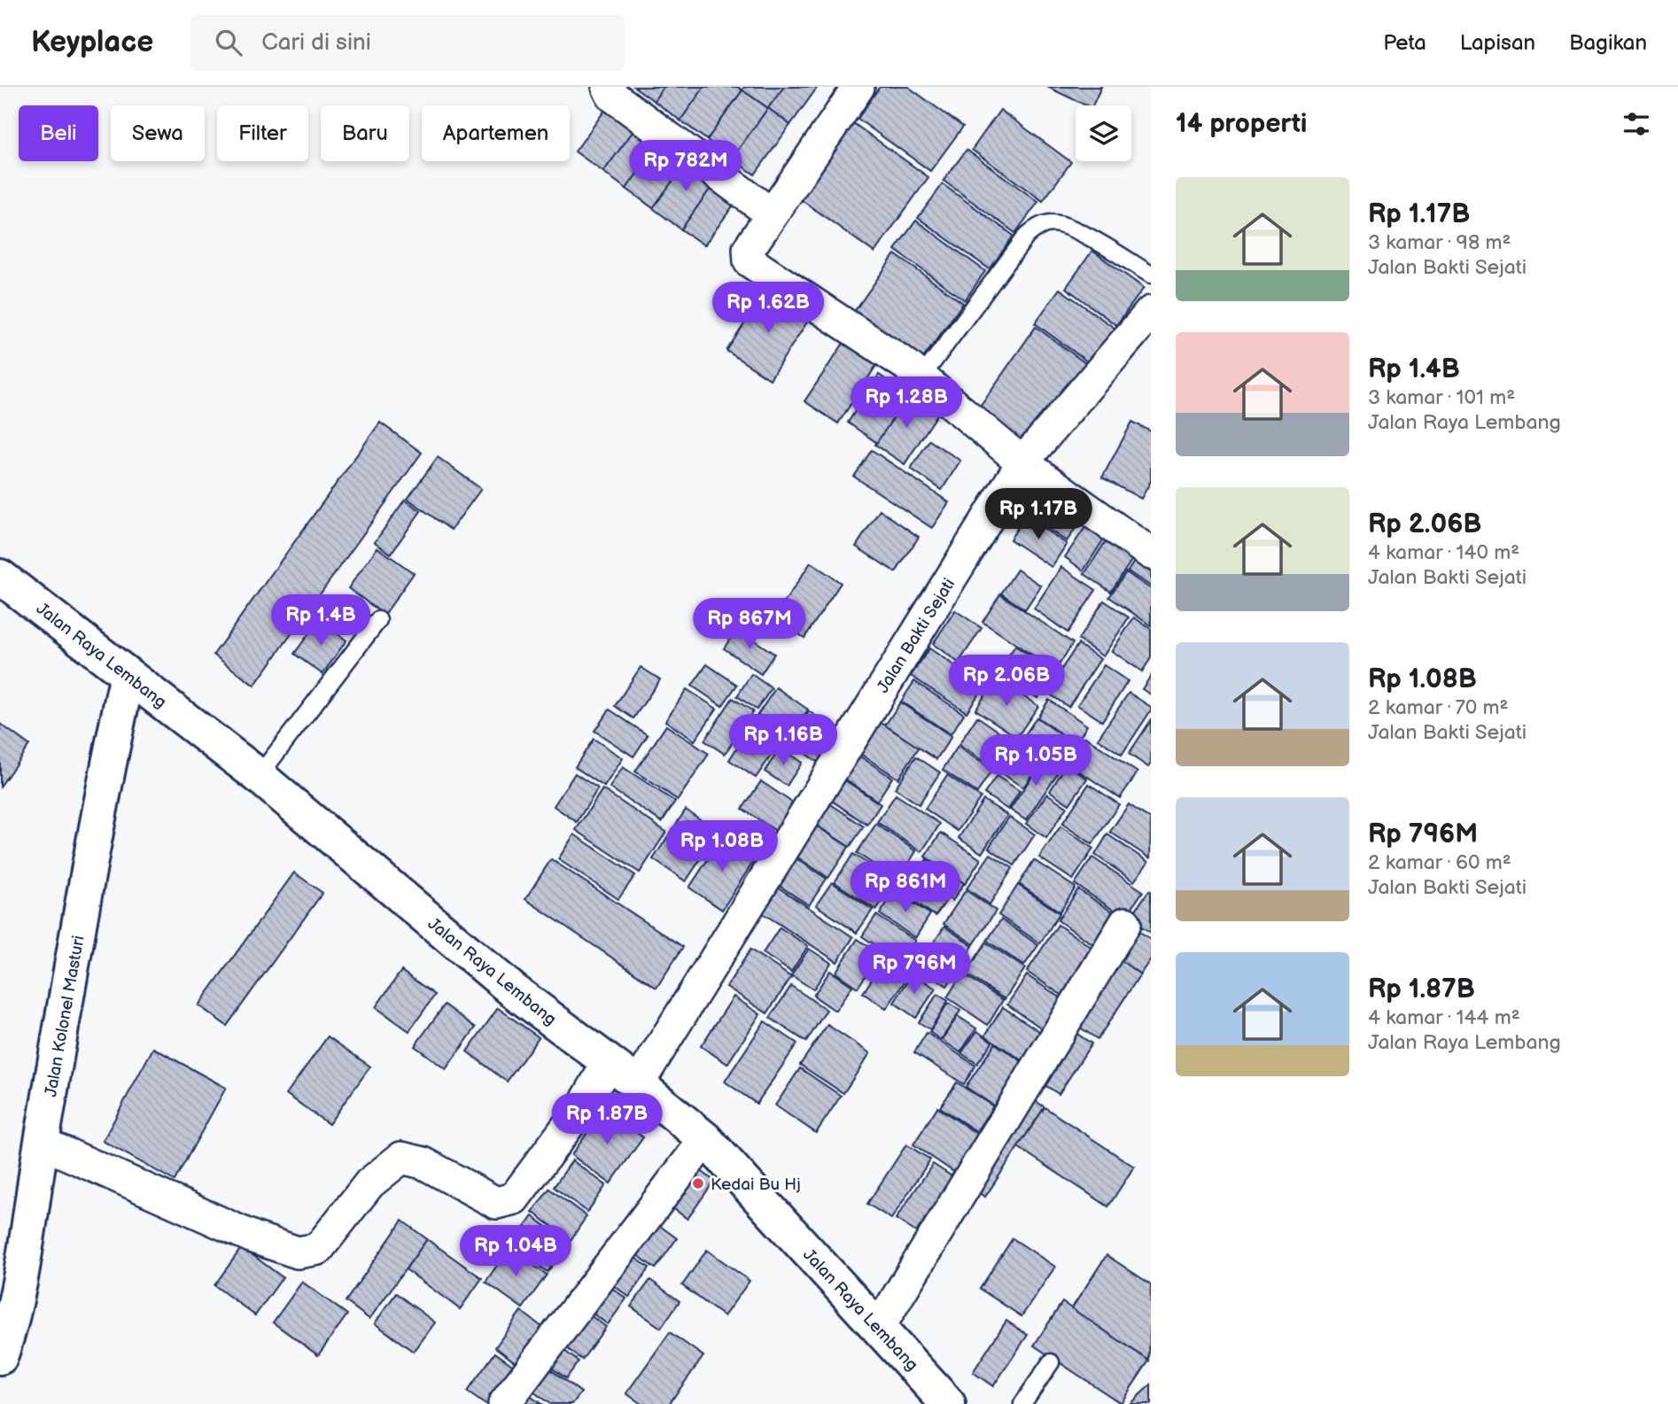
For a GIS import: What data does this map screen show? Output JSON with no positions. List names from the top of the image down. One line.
{"streets":{"main road":["Jalan Raya Lembang","Jalan Kolonel Masturi"],"street":["Jalan Bakti Sejati"]},"crossings":[["Jalan Bakti Sejati","Jalan Raya Lembang"],["Jalan Raya Lembang","Jalan Kolonel Masturi"]],"places":["Kedai Bu Hj"],"page":{"header":"Keyplace","search":"Cari di sini","nav":["Peta","Lapisan","Bagikan"],"heading":"14 properti","chip":["Beli","Sewa","Filter","Baru","Apartemen"],"price":["Rp 782M","Rp 1.62B","Rp 1.28B","Rp 1.17B","Rp 1.4B","Rp 867M","Rp 2.06B","Rp 1.16B","Rp 1.05B","Rp 1.08B","Rp 861M","Rp 796M","Rp 1.87B","Rp 1.04B"],"list":[{"name":"Rp 1.17B","note":"3 kamar · 98 m² · Jalan Bakti Sejati"},{"name":"Rp 1.4B","note":"3 kamar · 101 m² · Jalan Raya Lembang"},{"name":"Rp 2.06B","note":"4 kamar · 140 m² · Jalan Bakti Sejati"},{"name":"Rp 1.08B","note":"2 kamar · 70 m² · Jalan Bakti Sejati"},{"name":"Rp 796M","note":"2 kamar · 60 m² · Jalan Bakti Sejati"},{"name":"Rp 1.87B","note":"4 kamar · 144 m² · Jalan Raya Lembang"}]}}
